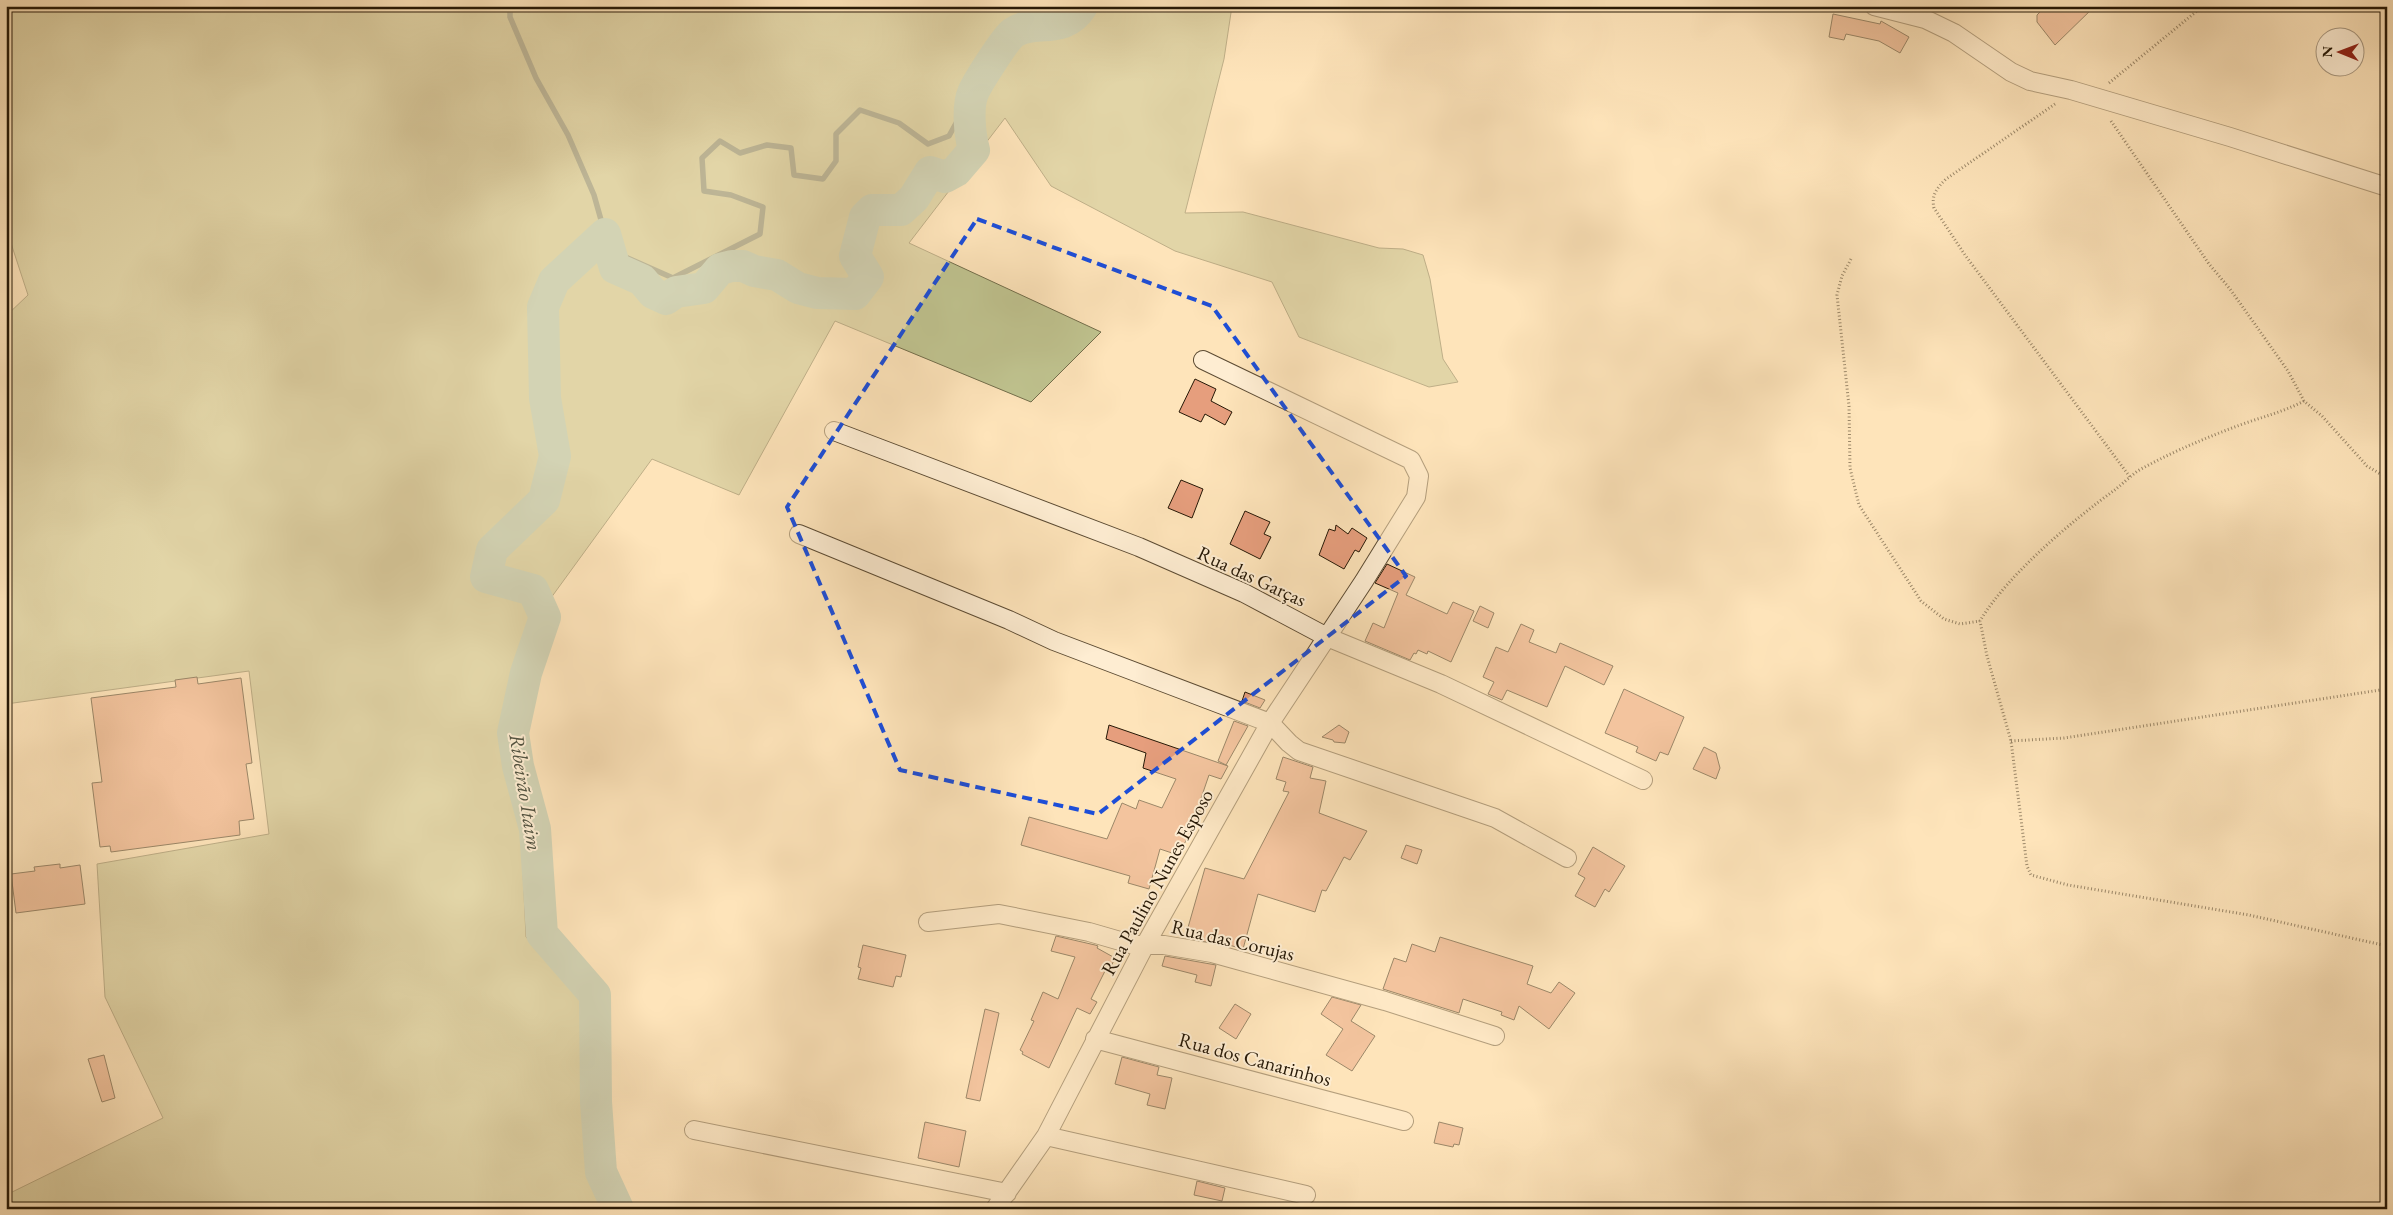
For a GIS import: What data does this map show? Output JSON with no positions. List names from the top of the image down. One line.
{"streets":{"street":["Rua das Garças","Rua Paulino Nunes Esposo","Rua das Corujas","Rua dos Canarinhos"]},"crossings":[["Rua das Garças","Rua Paulino Nunes Esposo"],["Rua Paulino Nunes Esposo","Rua das Corujas"],["Rua Paulino Nunes Esposo","Rua dos Canarinhos"]],"water":["Ribeirão Itaim"],"north":"left"}
